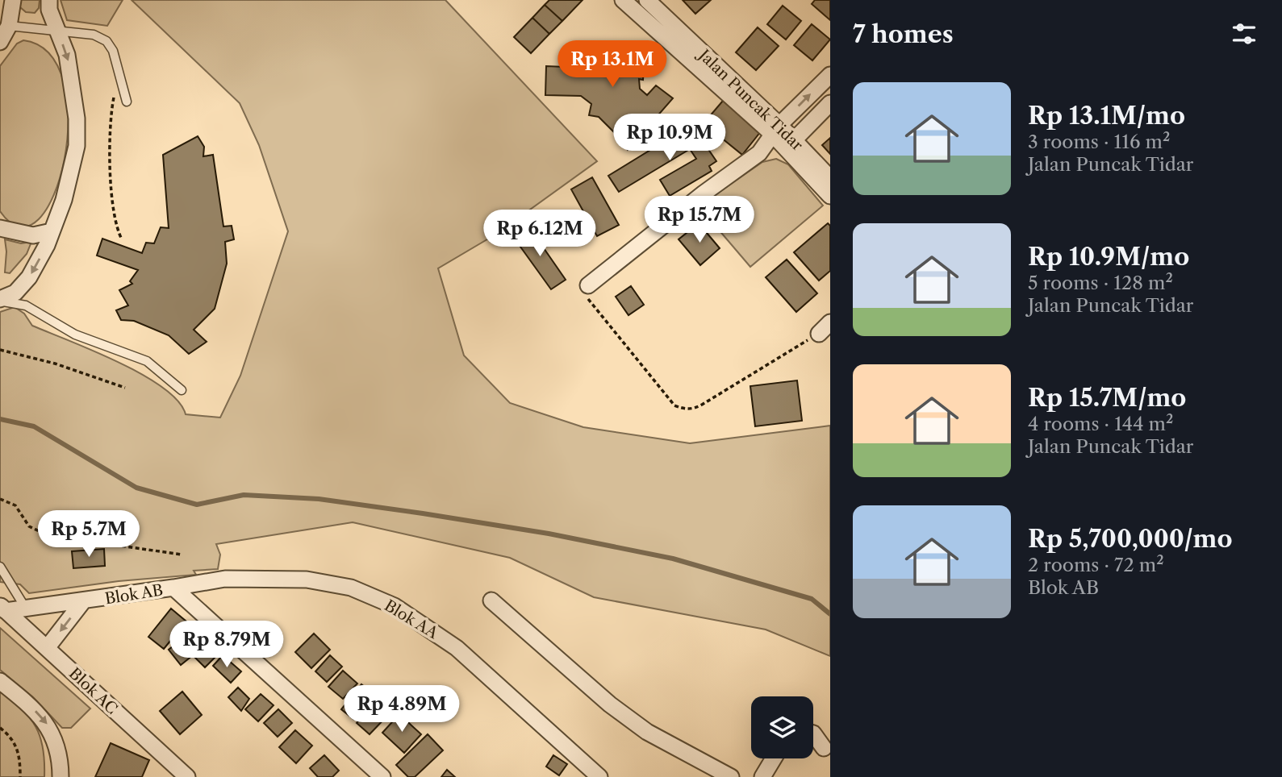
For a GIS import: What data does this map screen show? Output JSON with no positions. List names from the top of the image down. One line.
{"streets":{"street":["Jalan Puncak Tidar","Blok AB","Blok AA","Blok AC"]},"crossings":[["Blok AB","Blok AA"],["Blok AB","Blok AC"]],"page":{"heading":"7 homes","price":["Rp 13.1M","Rp 10.9M","Rp 15.7M","Rp 6.12M","Rp 5.7M","Rp 8.79M","Rp 4.89M"],"list":[{"name":"Rp 13.1M/mo","note":"3 rooms · 116 m² · Jalan Puncak Tidar"},{"name":"Rp 10.9M/mo","note":"5 rooms · 128 m² · Jalan Puncak Tidar"},{"name":"Rp 15.7M/mo","note":"4 rooms · 144 m² · Jalan Puncak Tidar"},{"name":"Rp 5,700,000/mo","note":"2 rooms · 72 m² · Blok AB"}]}}
